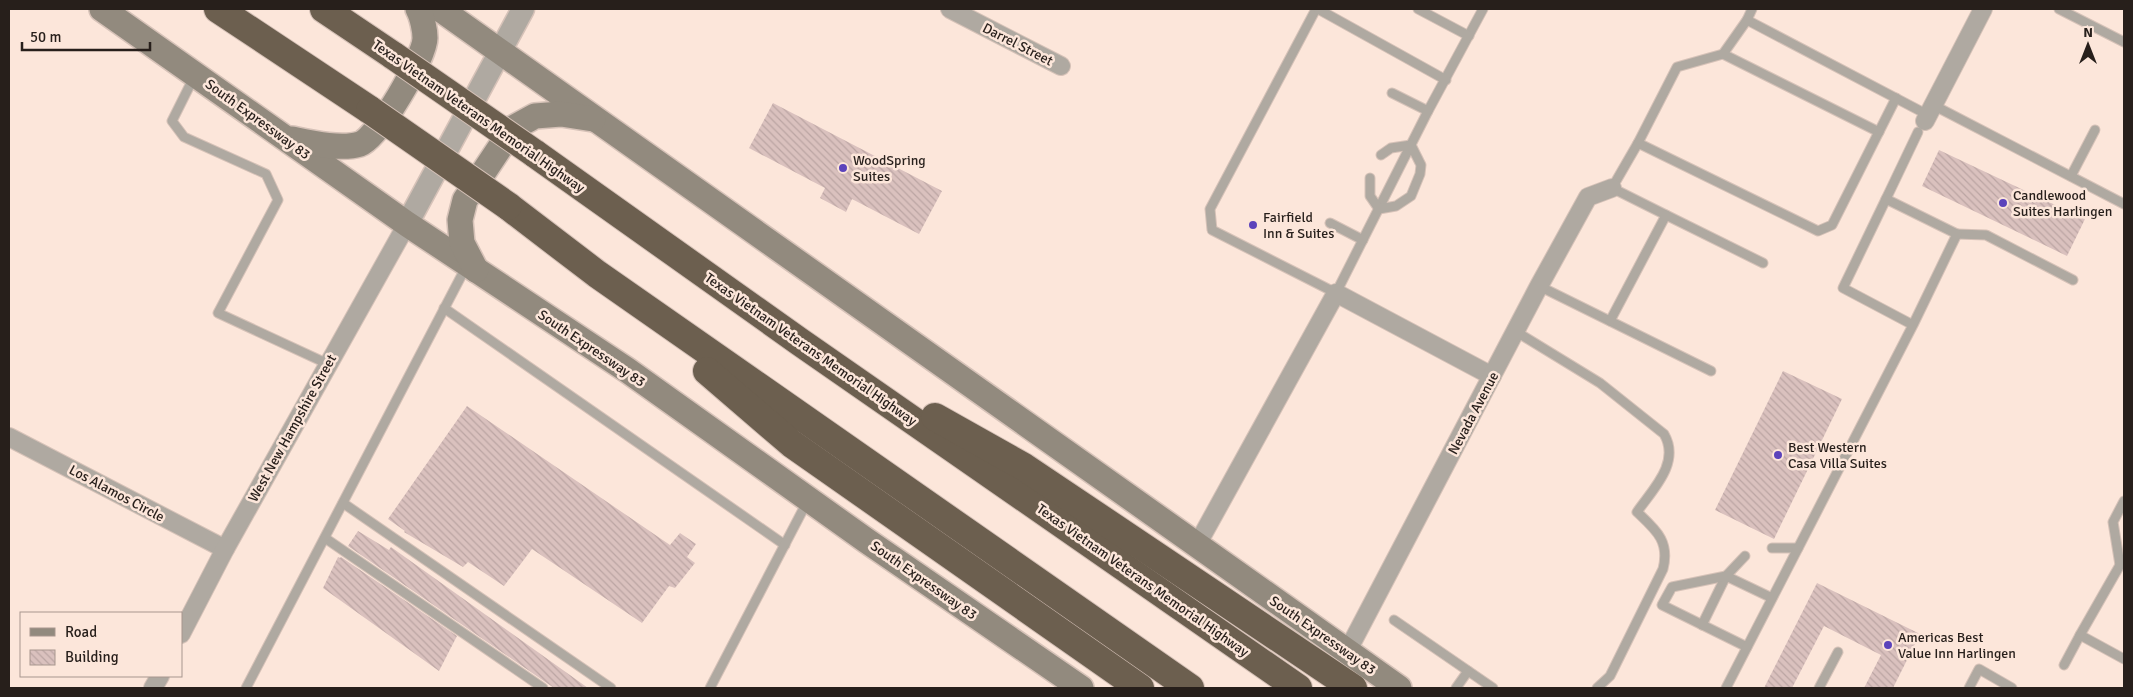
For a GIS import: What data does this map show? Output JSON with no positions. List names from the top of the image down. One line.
{"streets":{"highway":["Texas Vietnam Veterans Memorial Highway"],"main road":["South Expressway 83"],"street":["Darrel Street","Nevada Avenue","West New Hampshire Street","Los Alamos Circle"]},"crossings":[["South Expressway 83","Nevada Avenue"],["South Expressway 83","West New Hampshire Street"],["West New Hampshire Street","Los Alamos Circle"]],"places":["WoodSpring Suites","Candlewood Suites Harlingen","Fairfield Inn & Suites","Best Western Casa Villa Suites","Americas Best Value Inn Harlingen"],"legend":["Road","Building"],"scale_bar":"50 m","north":"top"}
